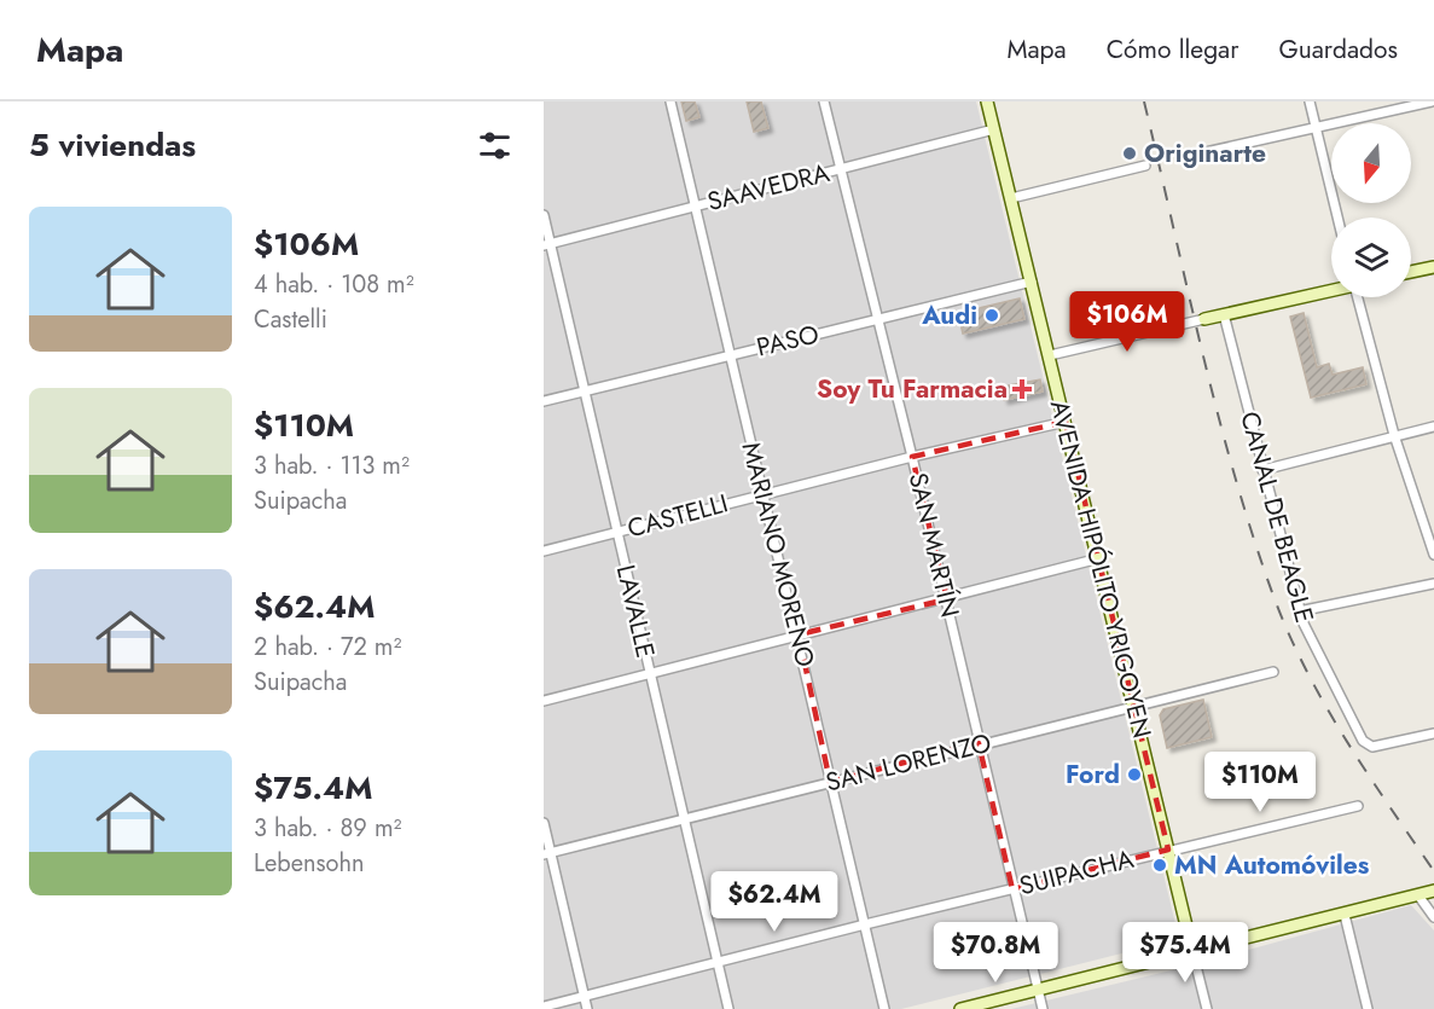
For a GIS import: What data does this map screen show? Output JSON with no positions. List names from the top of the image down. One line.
{"streets":{"main road":["AVENIDA HIPÓLITO YRIGOYEN"],"street":["SAAVEDRA","PASO","CASTELLI","CANAL DE BEAGLE","SAN MARTÍN","MARIANO MORENO","LAVALLE","SAN LORENZO","SUIPACHA"]},"crossings":[["SAAVEDRA","SAN MARTÍN"],["SAAVEDRA","MARIANO MORENO"],["SAAVEDRA","AVENIDA HIPÓLITO YRIGOYEN"],["SAAVEDRA","LAVALLE"],["PASO","SAN MARTÍN"],["PASO","MARIANO MORENO"],["PASO","AVENIDA HIPÓLITO YRIGOYEN"],["PASO","LAVALLE"],["CASTELLI","SAN MARTÍN"],["CASTELLI","MARIANO MORENO"],["CASTELLI","AVENIDA HIPÓLITO YRIGOYEN"],["CASTELLI","LAVALLE"],["SAN MARTÍN","SAN LORENZO"],["SAN MARTÍN","SUIPACHA"],["MARIANO MORENO","SAN LORENZO"],["MARIANO MORENO","SUIPACHA"],["AVENIDA HIPÓLITO YRIGOYEN","SAN LORENZO"],["AVENIDA HIPÓLITO YRIGOYEN","SUIPACHA"],["LAVALLE","SAN LORENZO"],["LAVALLE","SUIPACHA"]],"places":{"other":["Originarte","Audi","Ford","MN Automóviles"],"health":["Soy Tu Farmacia"]},"north":"bottom","page":{"header":"Mapa","nav":["Mapa","Cómo llegar","Guardados"],"heading":"5 viviendas","list":[{"name":"$106M","note":"4 hab. · 108 m² · Castelli"},{"name":"$110M","note":"3 hab. · 113 m² · Suipacha"},{"name":"$62.4M","note":"2 hab. · 72 m² · Suipacha"},{"name":"$75.4M","note":"3 hab. · 89 m² · Lebensohn"}],"price":["$106M","$110M","$62.4M","$70.8M","$75.4M"]}}
